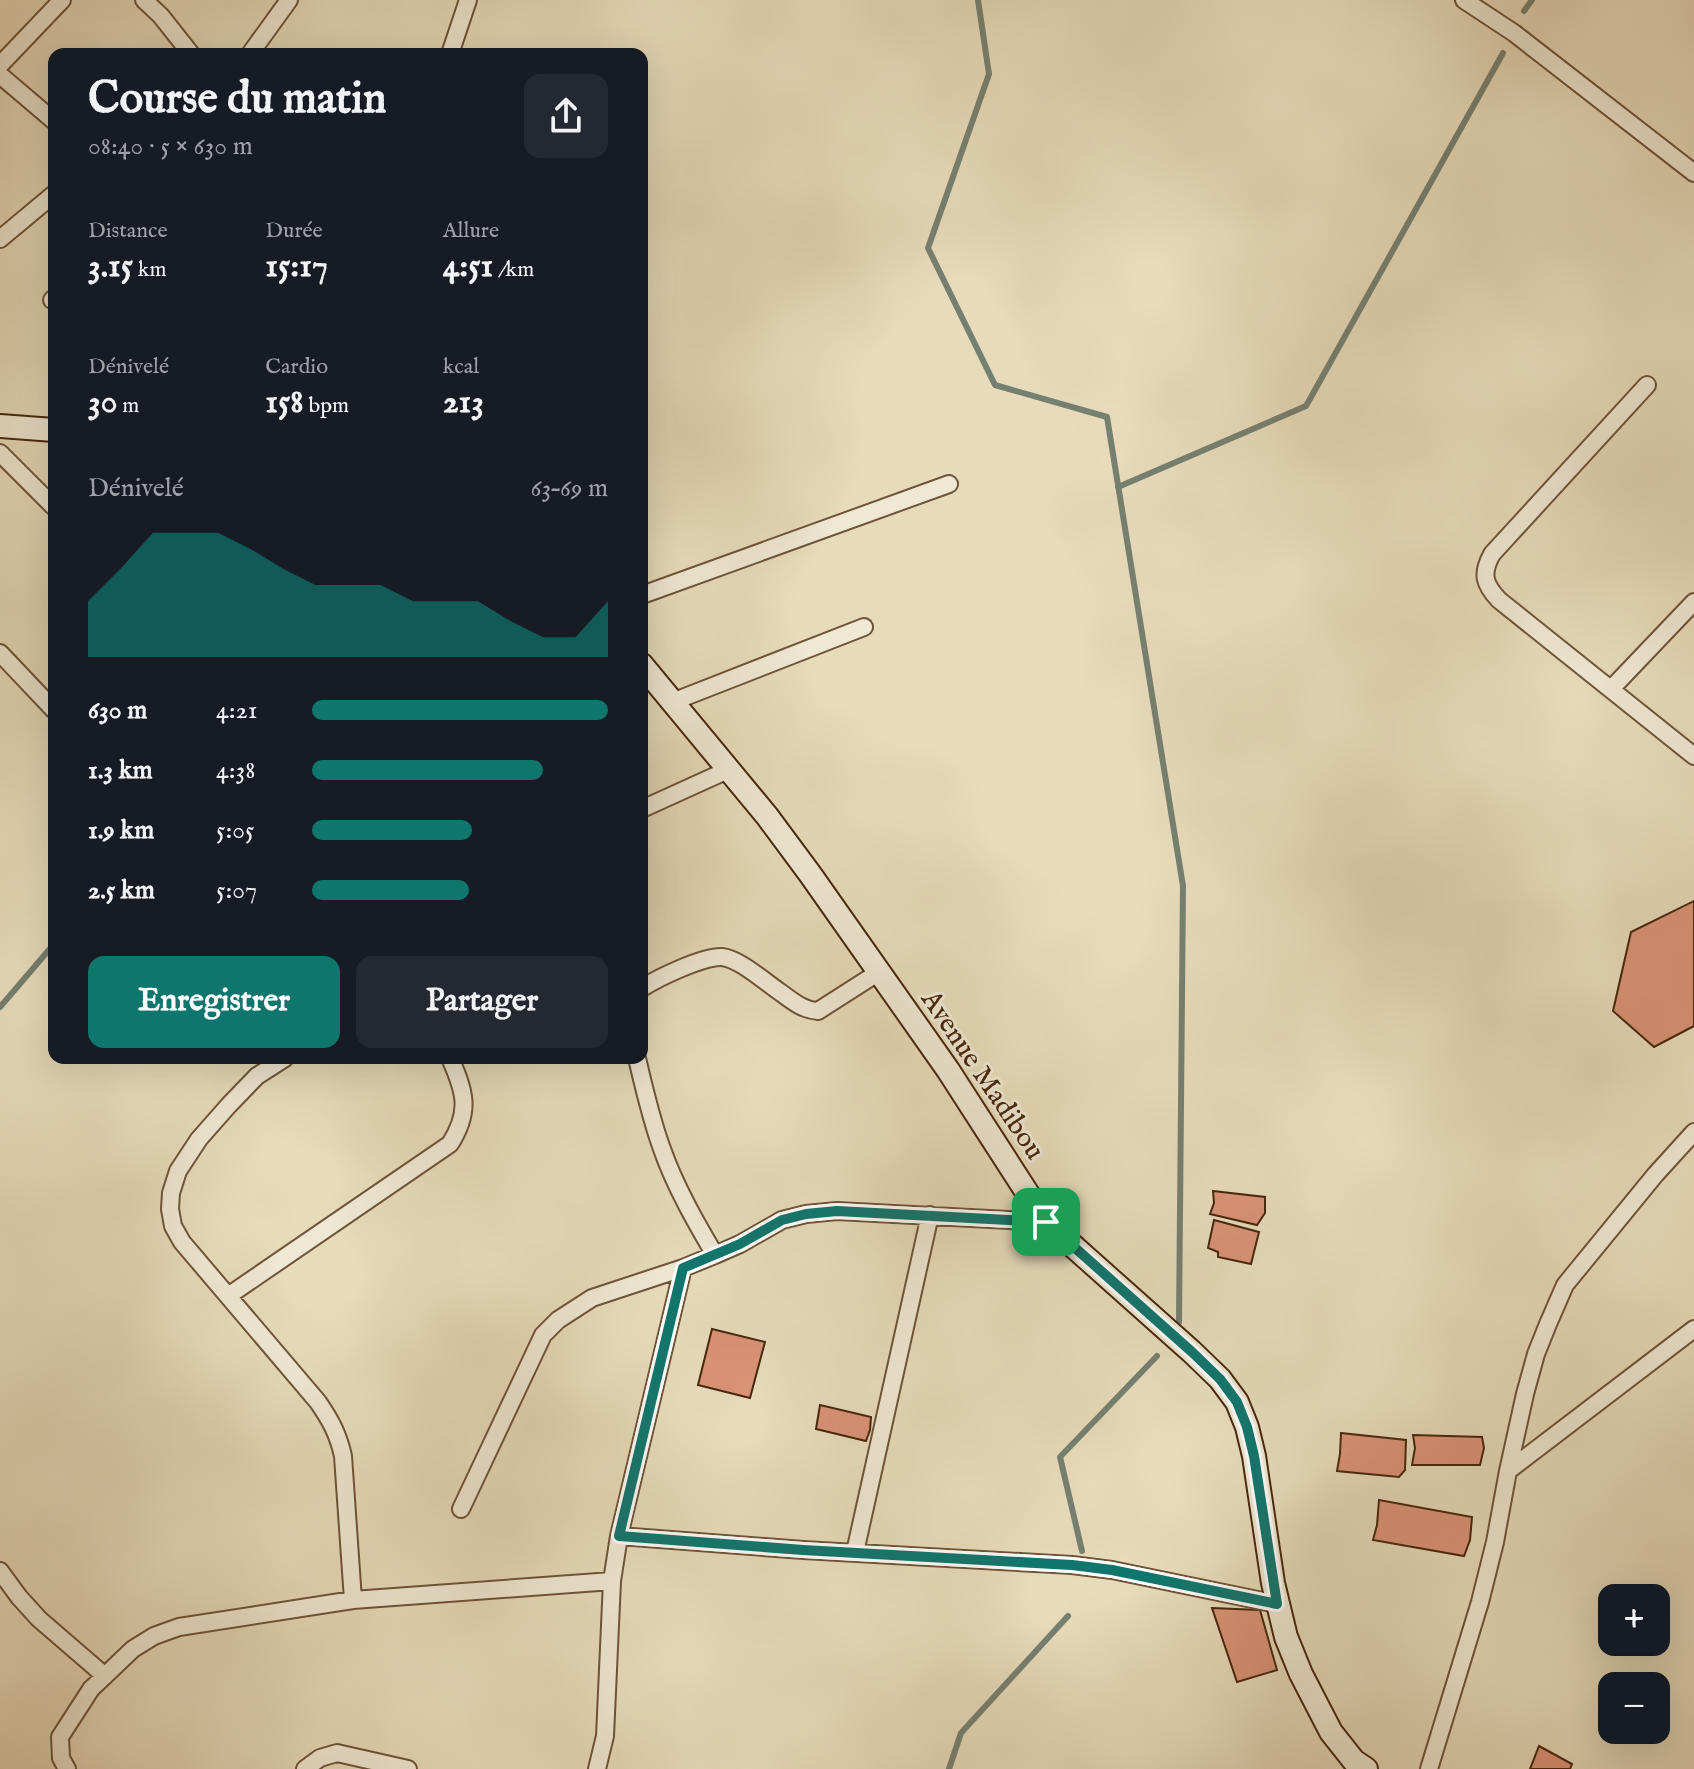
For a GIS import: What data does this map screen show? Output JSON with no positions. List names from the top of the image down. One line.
{"streets":{"street":["Avenue Madibou"]},"page":{"heading":["Course du matin","08:40 · 5 × 630 m"],"stats":[["Distance","3.15 km"],["Durée","15:17"],["Allure","4:51 /km"],["Dénivelé","30 m"],["Cardio","158 bpm"],["kcal","213"]],"chart":["Dénivelé","63–69 m"],"list":[{"name":"630 m","note":"4:21"},{"name":"1.3 km","note":"4:38"},{"name":"1.9 km","note":"5:05"},{"name":"2.5 km","note":"5:07"}],"buttons":["Enregistrer","Partager"],"map_buttons":["+","−"]}}
